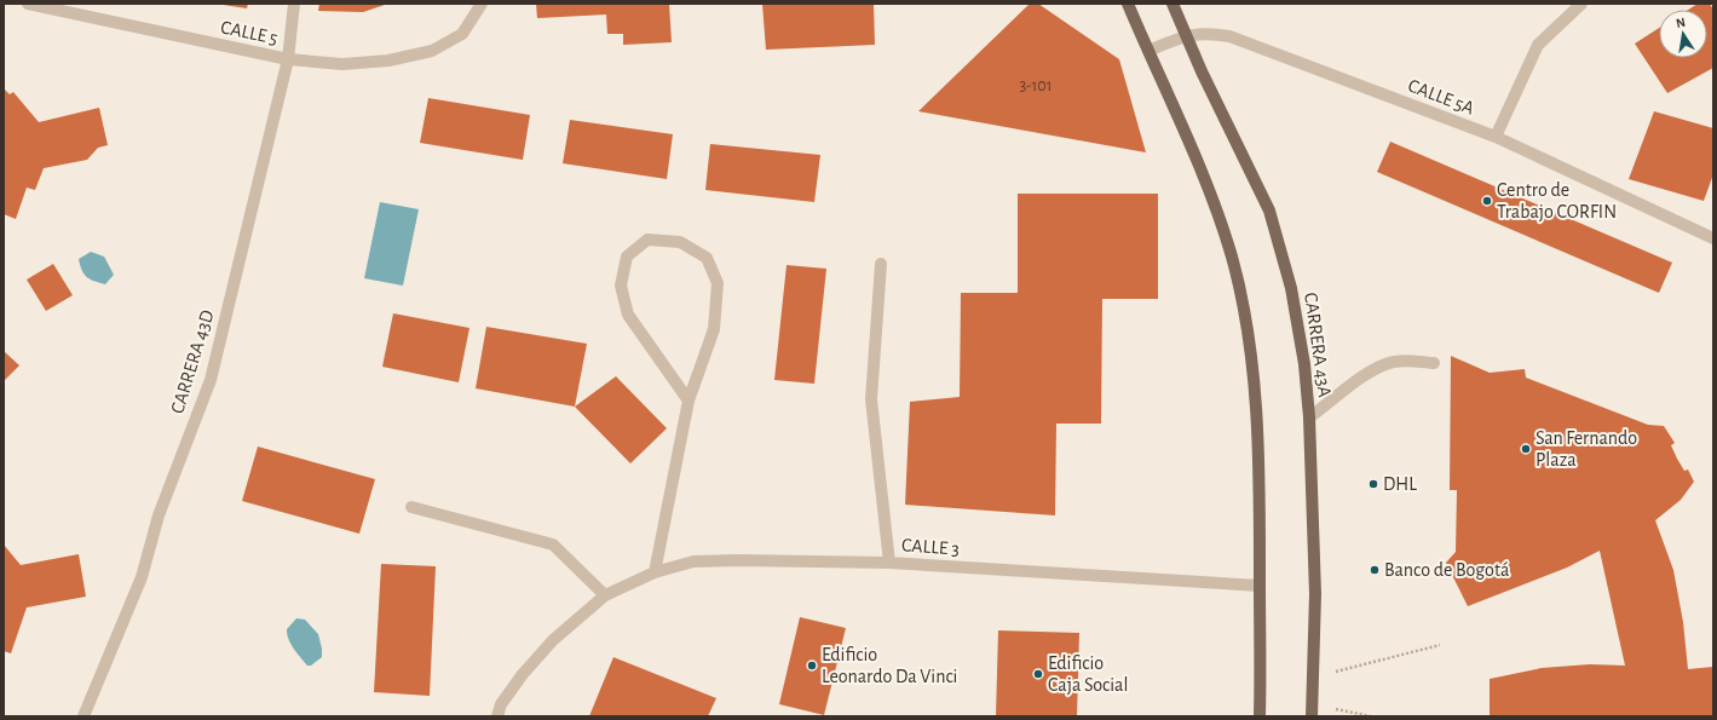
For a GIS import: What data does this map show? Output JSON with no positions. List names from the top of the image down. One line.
{"streets":{"main road":["CARRERA 43A"],"street":["CALLE 5","CALLE 5A","CARRERA 43D","CALLE 3"]},"crossings":[["CALLE 5","CARRERA 43D"],["CALLE 5A","CARRERA 43A"]],"places":["Centro de Trabajo CORFIN","San Fernando Plaza","DHL","Banco de Bogotá","Edificio Leonardo Da Vinci","Edificio Caja Social"],"house_numbers":["3-101"],"north":"top"}
